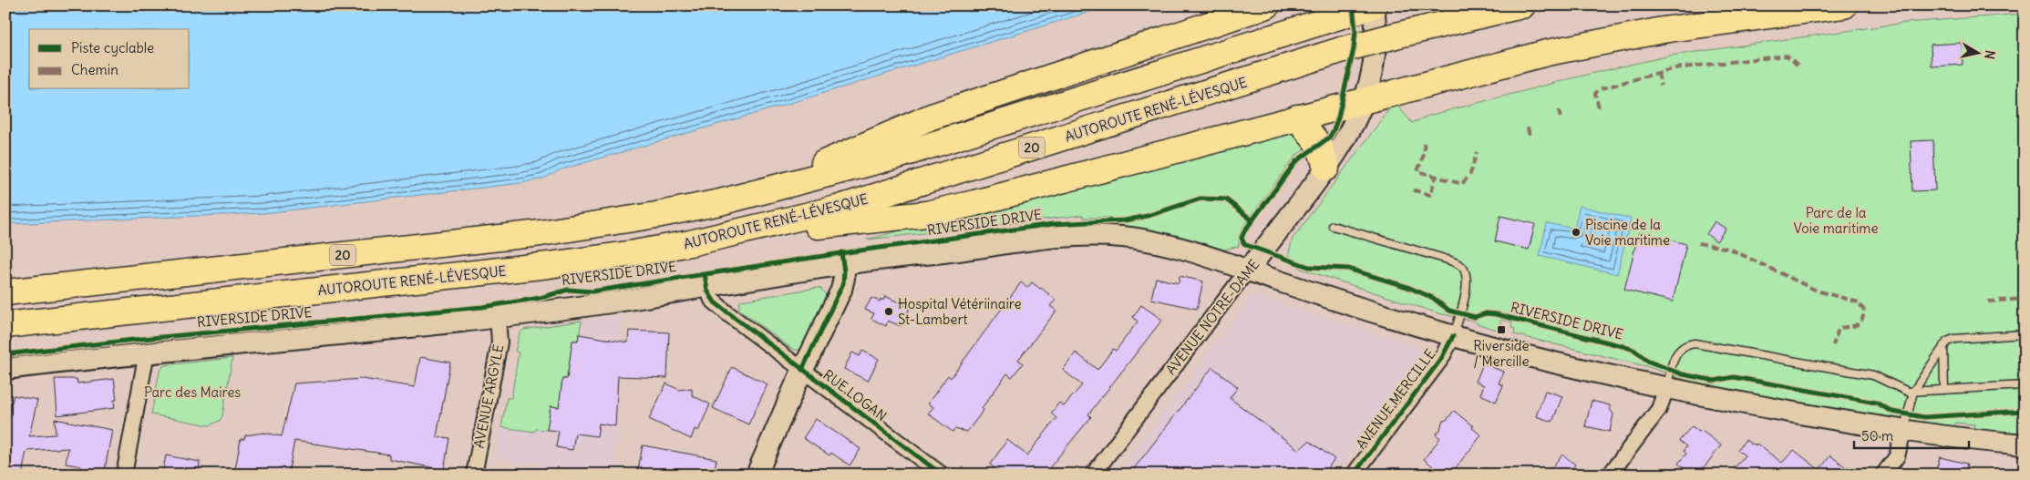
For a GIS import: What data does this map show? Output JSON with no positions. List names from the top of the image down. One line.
{"streets":{"highway":["AUTOROUTE RENÉ-LÉVESQUE","20"],"street":["RIVERSIDE DRIVE","AVENUE NOTRE-DAME","RUE LOGAN","AVENUE ARGYLE","AVENUE MERCILLE"]},"crossings":[["20","AVENUE NOTRE-DAME"],["RIVERSIDE DRIVE","AVENUE NOTRE-DAME"],["RIVERSIDE DRIVE","RUE LOGAN"],["RIVERSIDE DRIVE","AVENUE ARGYLE"],["RIVERSIDE DRIVE","AVENUE MERCILLE"]],"parks":["Parc de la Voie maritime","Parc des Maires"],"places":{"other":["Piscine de la Voie maritime","Hospital Vétériinaire St-Lambert"],"transit":["Riverside / Mercille"]},"legend":["Piste cyclable","Chemin"],"scale_bar":"50 m","north":"right"}
